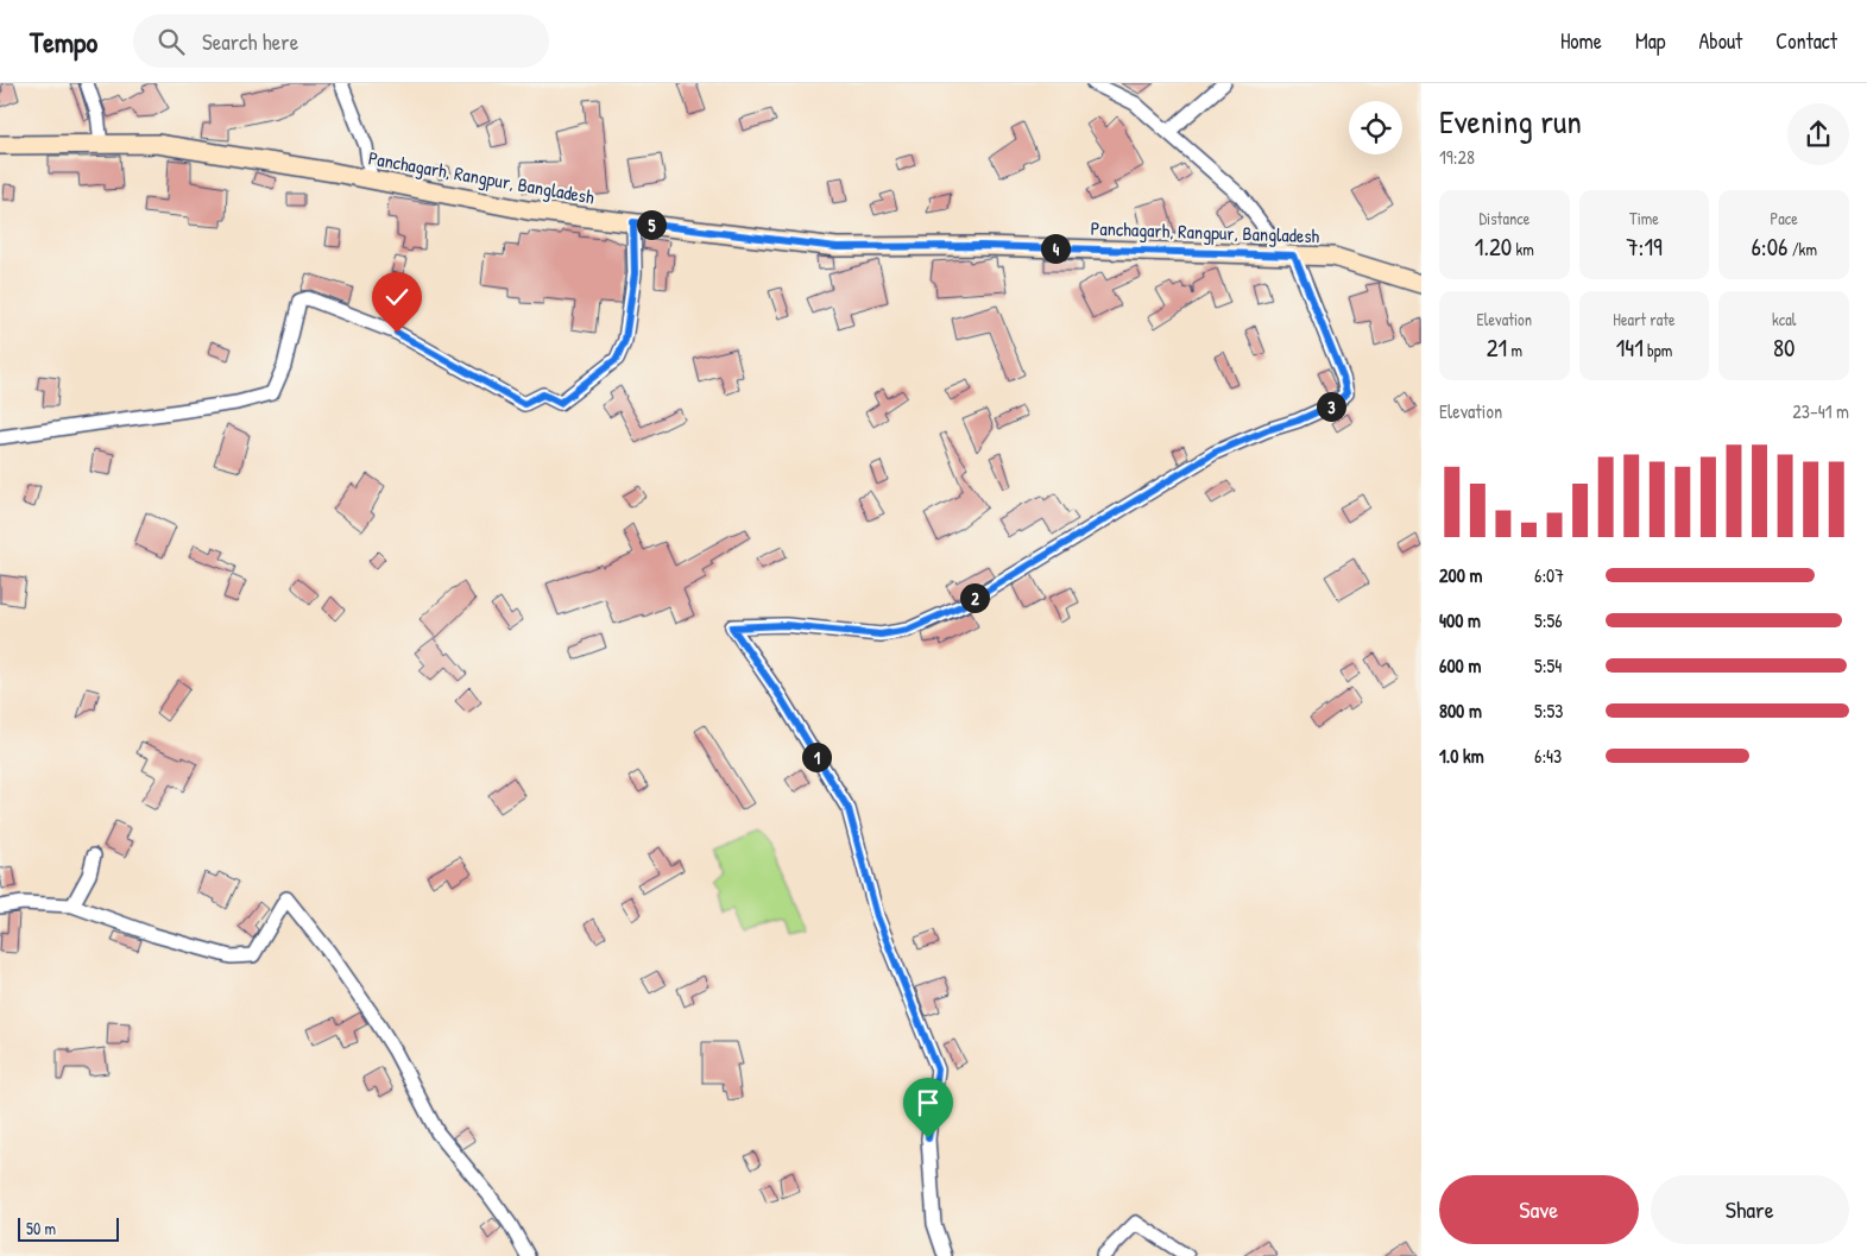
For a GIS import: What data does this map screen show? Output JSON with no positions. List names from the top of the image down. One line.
{"streets":{"street":["Panchagarh, Rangpur, Bangladesh"]},"scale_bar":"50 m","page":{"header":"Tempo","search":"Search here","nav":["Home","Map","About","Contact"],"heading":["Evening run","19:28"],"stats":[["Distance","1.20 km"],["Time","7:19"],["Pace","6:06 /km"],["Elevation","21 m"],["Heart rate","141 bpm"],["kcal","80"]],"pins":["5","4","3","2","1"],"chart":["Elevation","23–41 m"],"list":[{"name":"200 m","note":"6:07"},{"name":"400 m","note":"5:56"},{"name":"600 m","note":"5:54"},{"name":"800 m","note":"5:53"},{"name":"1.0 km","note":"6:43"}],"buttons":["Save","Share"],"scale":"50 m"}}
